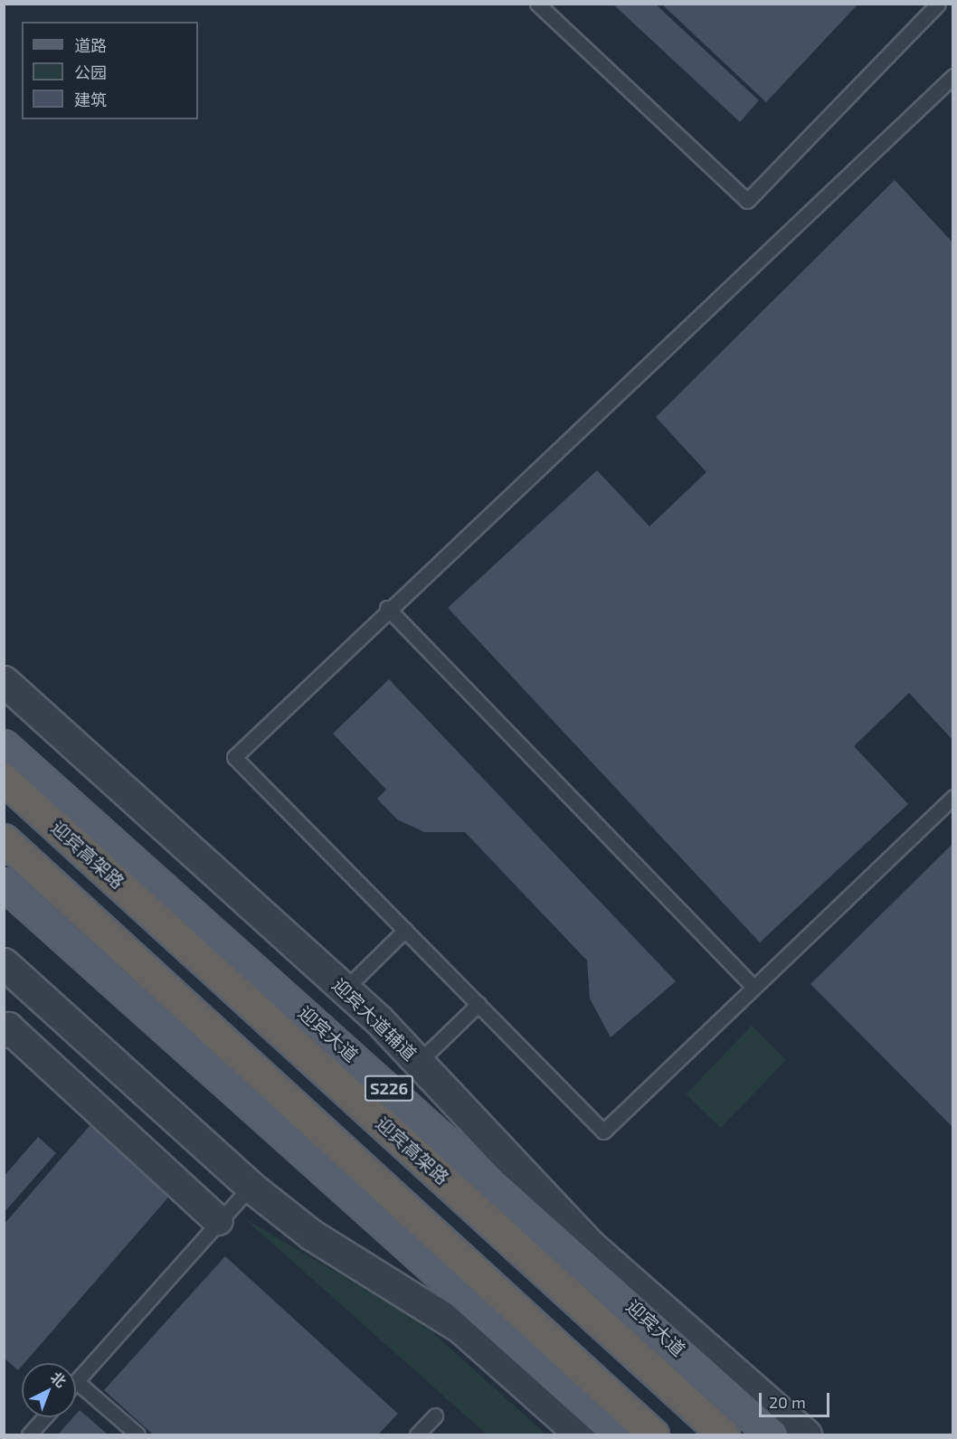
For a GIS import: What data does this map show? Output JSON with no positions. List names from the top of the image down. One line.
{"streets":{"highway":["迎宾高架路"],"main road":["迎宾大道","S226"],"street":["迎宾大道辅道"]},"legend":["道路","公园","建筑"],"scale_bar":"20 m","north":"top right"}
